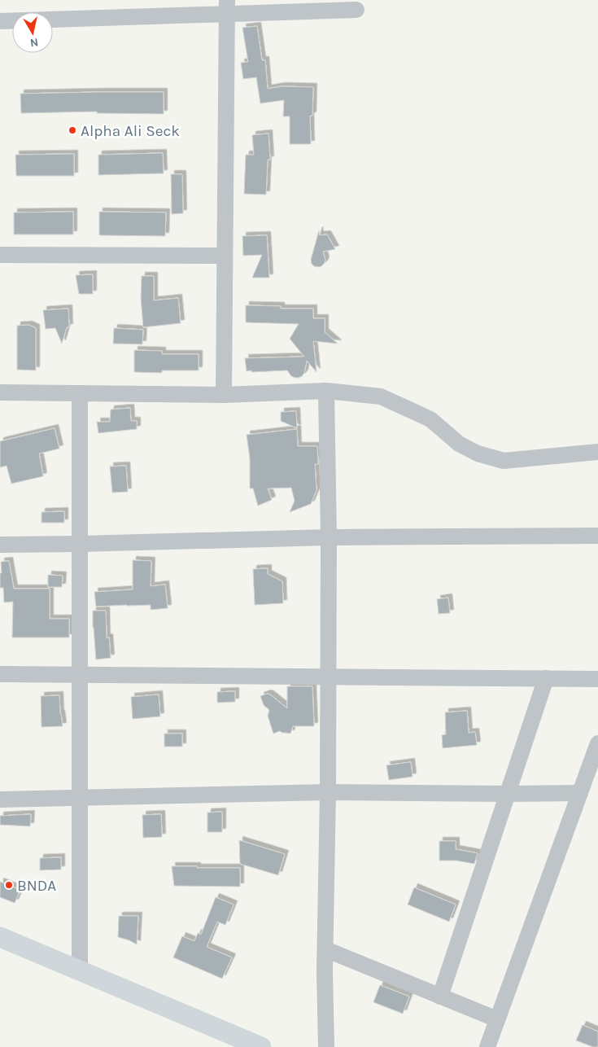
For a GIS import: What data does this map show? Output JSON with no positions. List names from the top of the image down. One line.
{"places":["Alpha Ali Seck","BNDA"],"north":"bottom"}
